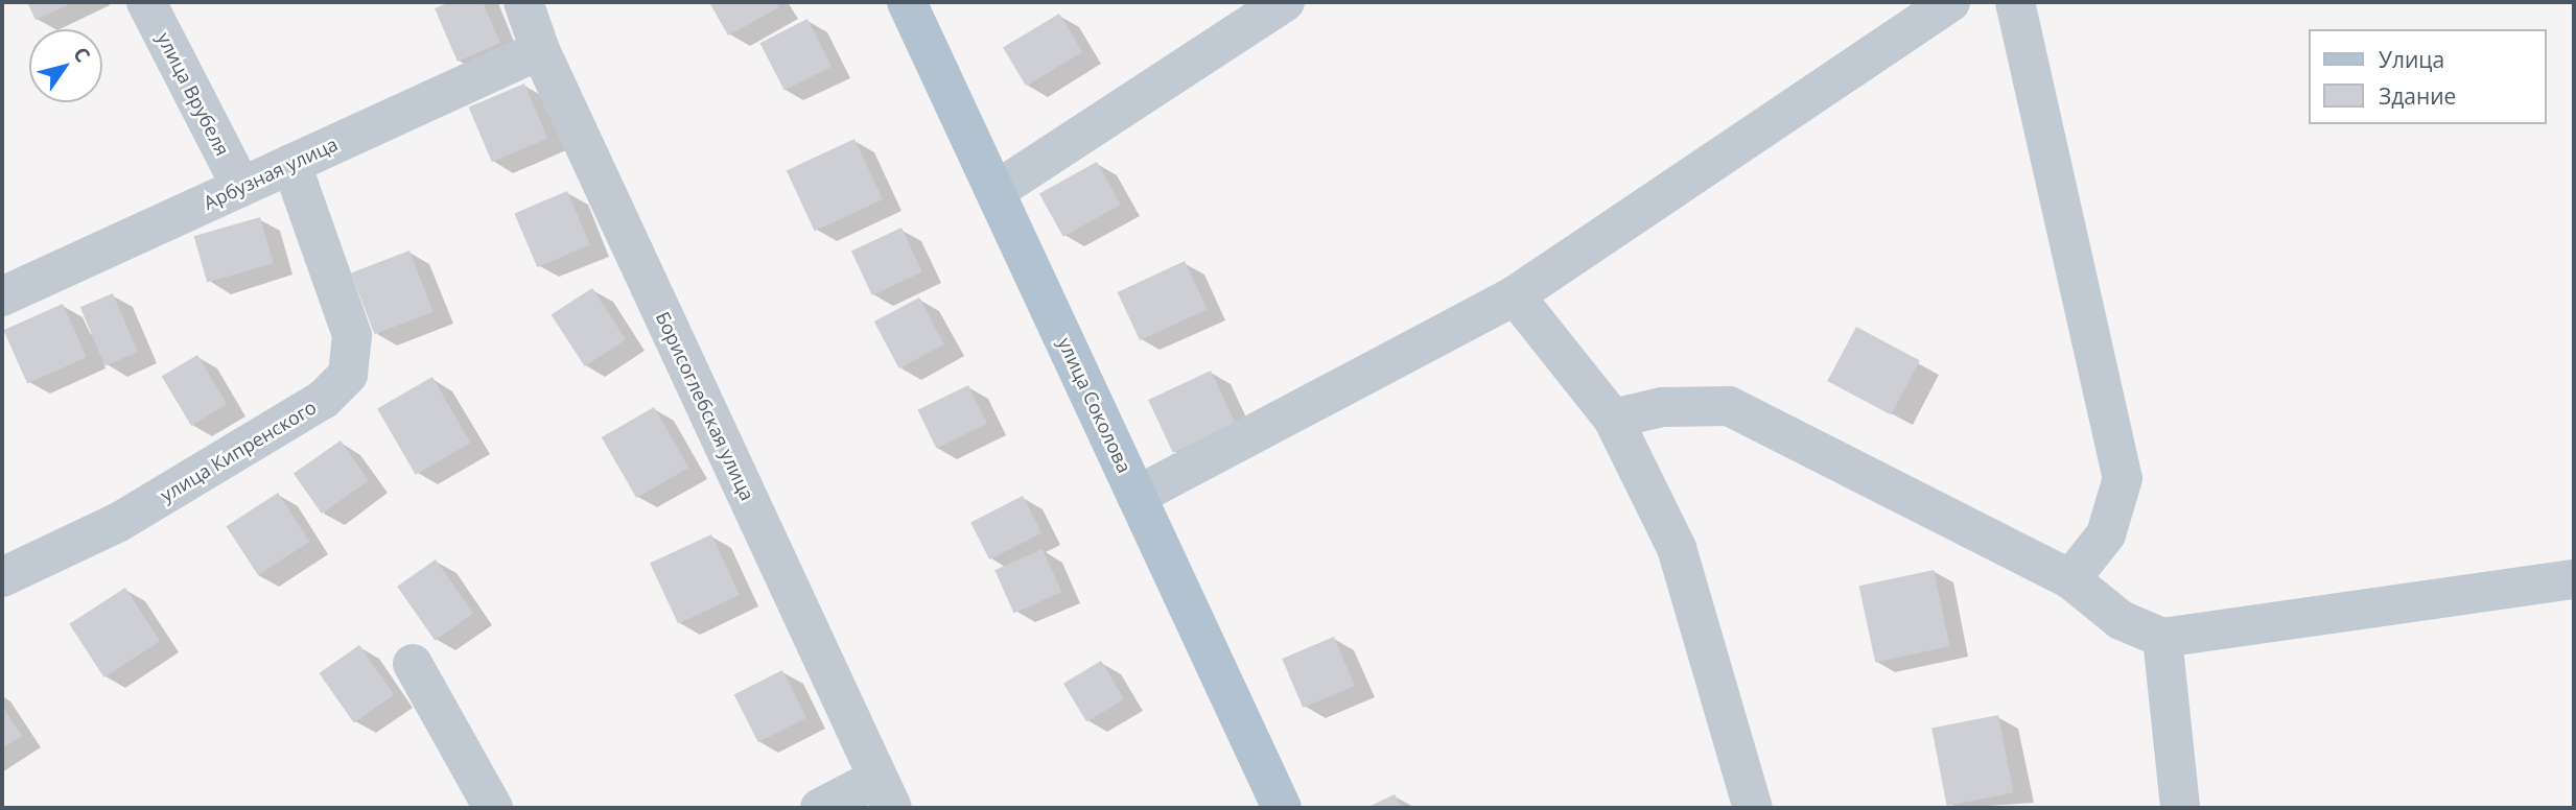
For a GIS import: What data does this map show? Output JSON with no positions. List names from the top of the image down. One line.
{"streets":{"main road":["улица Соколова"],"street":["улица Врубеля","Арбузная улица","Борисоглебская улица","улица Кипренского"]},"crossings":[["улица Врубеля","Арбузная улица"],["Арбузная улица","Борисоглебская улица"],["Арбузная улица","улица Кипренского"]],"legend":["Улица","Здание"],"north":"top right"}
